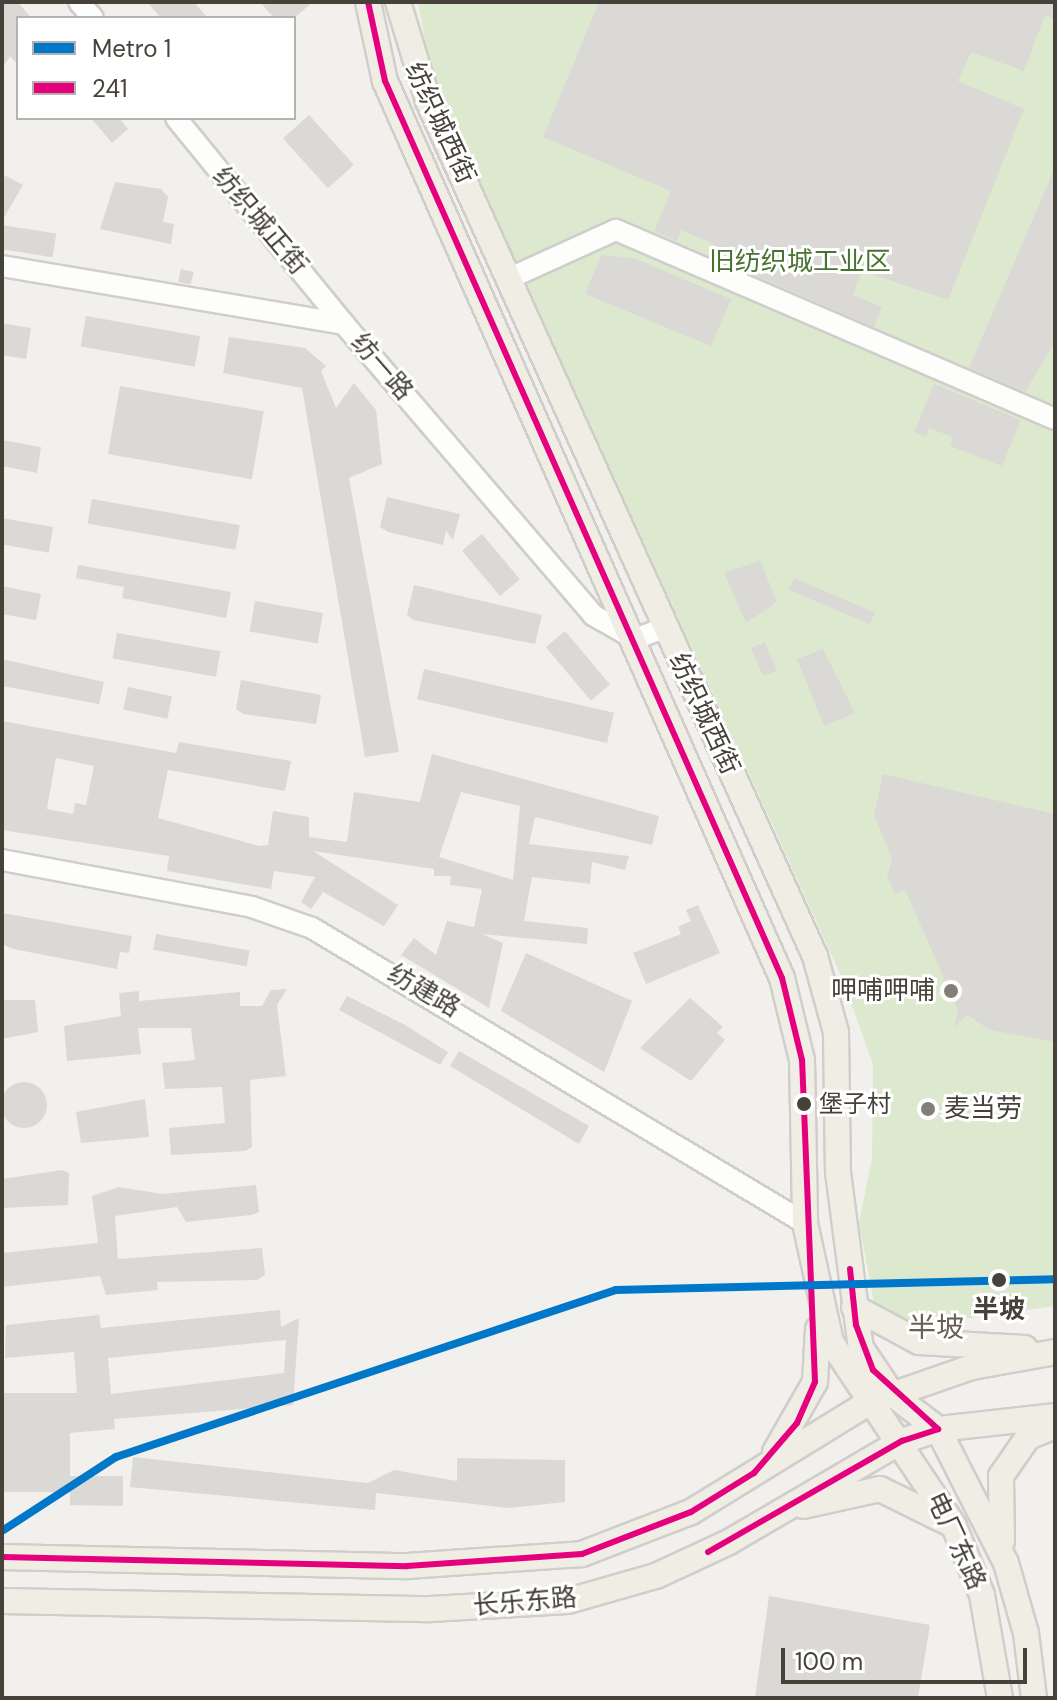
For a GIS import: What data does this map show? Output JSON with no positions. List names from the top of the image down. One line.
{"streets":{"main road":["纺织城西街","电厂东路","长乐东路"],"street":["纺织城正街","纺一路","纺建路"]},"crossings":[["纺织城西街","纺一路"],["纺织城西街","纺建路"],["纺织城西街","电厂东路"],["纺织城西街","长乐东路"],["纺织城正街","纺一路"],["电厂东路","长乐东路"]],"districts":["半坡"],"parks":["旧纺织城工业区"],"places":["呷哺呷哺","堡子村","麦当劳","半坡"],"lines":["transit line 241","metro line 1"],"legend":["Metro 1","241"],"scale_bar":"100 m"}
